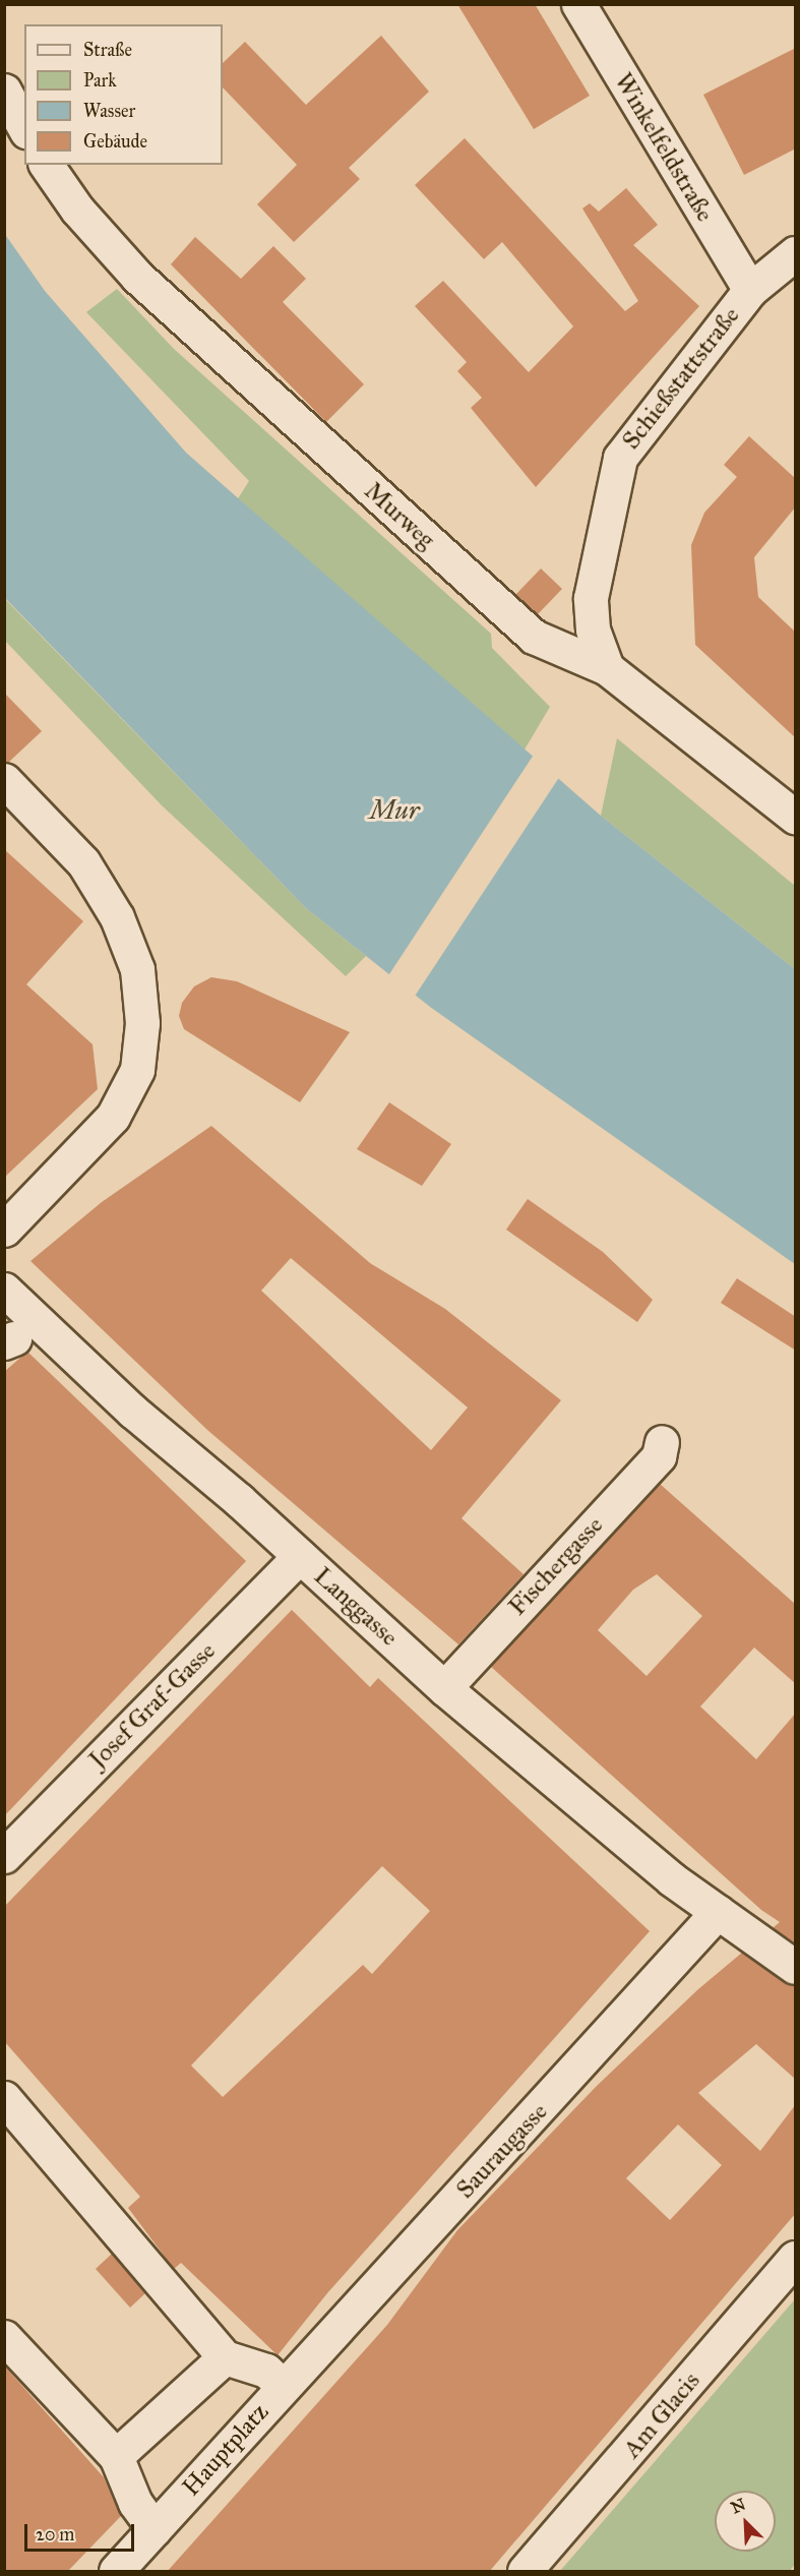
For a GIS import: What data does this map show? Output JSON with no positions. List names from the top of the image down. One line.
{"streets":{"street":["Winkelfeldstraße","Schießstattstraße","Murweg","Fischergasse","Langgasse","Josef Graf-Gasse","Sauraugasse","Am Glacis","Hauptplatz"]},"crossings":[["Winkelfeldstraße","Schießstattstraße"],["Schießstattstraße","Murweg"],["Fischergasse","Langgasse"],["Langgasse","Josef Graf-Gasse"],["Langgasse","Sauraugasse"],["Sauraugasse","Hauptplatz"]],"water":["Mur"],"legend":["Straße","Park","Wasser","Gebäude"],"scale_bar":"20 m","north":"top left"}
